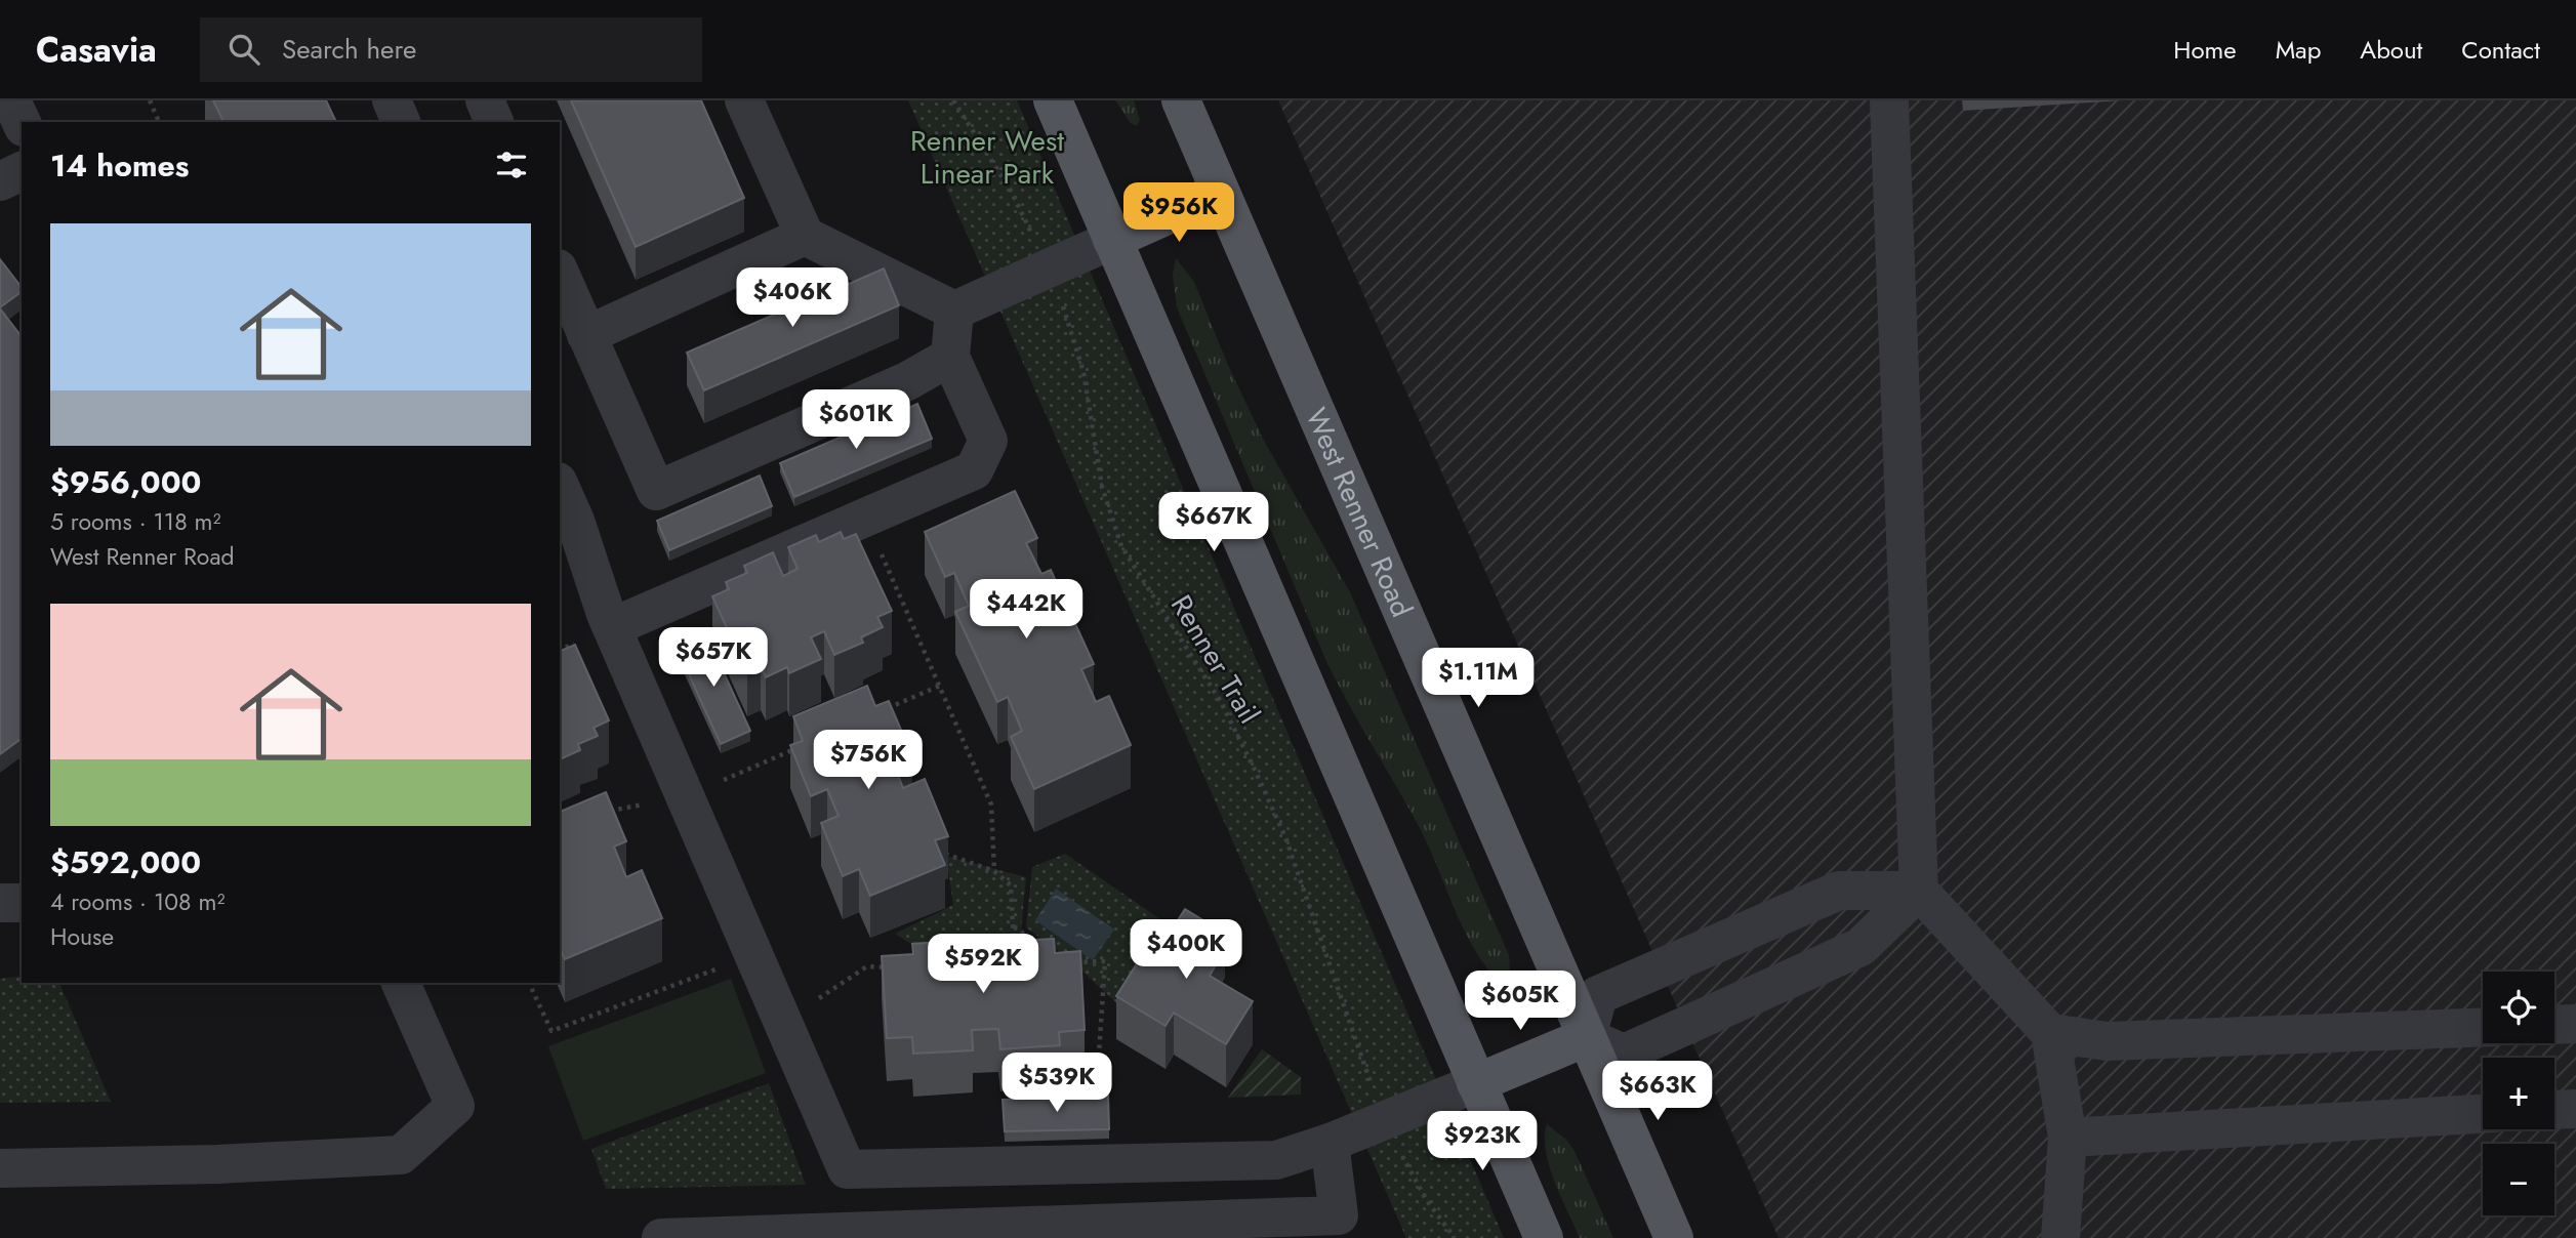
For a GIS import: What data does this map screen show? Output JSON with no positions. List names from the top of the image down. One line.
{"streets":{"main road":["West Renner Road"],"path":["Renner Trail"]},"parks":["Renner West Linear Park"],"page":{"header":"Casavia","search":"Search here","nav":["Home","Map","About","Contact"],"heading":"14 homes","price":["$956K","$406K","$601K","$667K","$442K","$657K","$1.11M","$756K","$400K","$592K","$605K","$539K","$663K","$923K"],"list":[{"name":"$956,000","note":"5 rooms · 118 m² · West Renner Road"},{"name":"$592,000","note":"4 rooms · 108 m² · House"}],"map_buttons":["+","−"]}}
